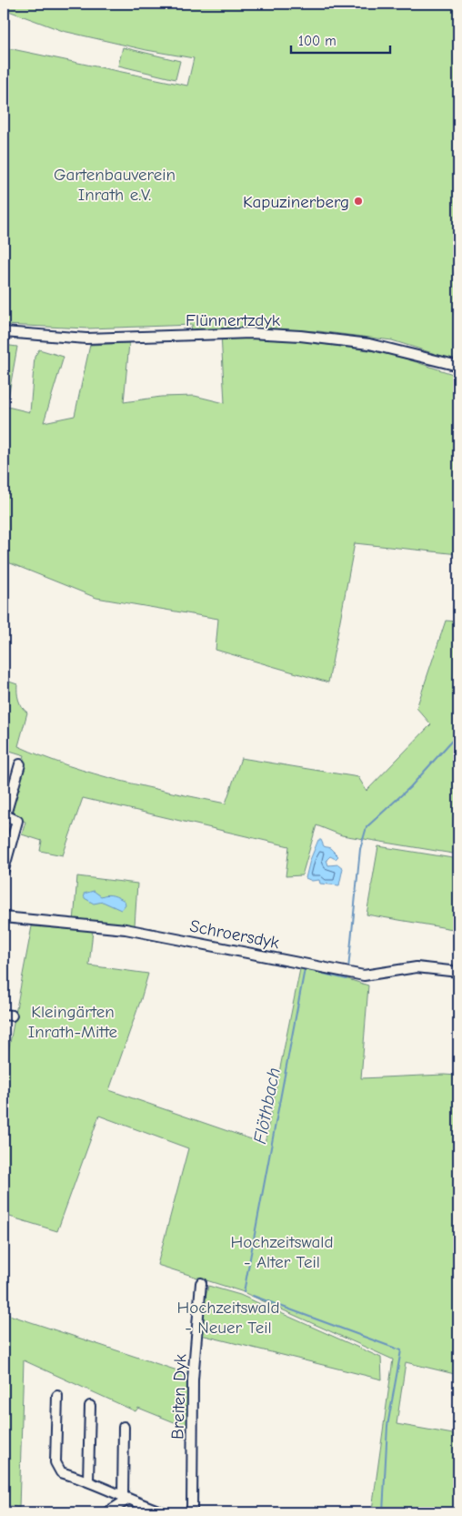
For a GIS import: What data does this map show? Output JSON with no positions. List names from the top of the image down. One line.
{"streets":{"street":["Flünnertzdyk","Schroersdyk","Breiten Dyk"]},"water":["Flöthbach"],"parks":["Gartenbauverein Inrath e.V.","Kleingärten Inrath-Mitte","Hochzeitswald - Alter Teil","Hochzeitswald - Neuer Teil"],"places":["Kapuzinerberg"],"scale_bar":"100 m"}
